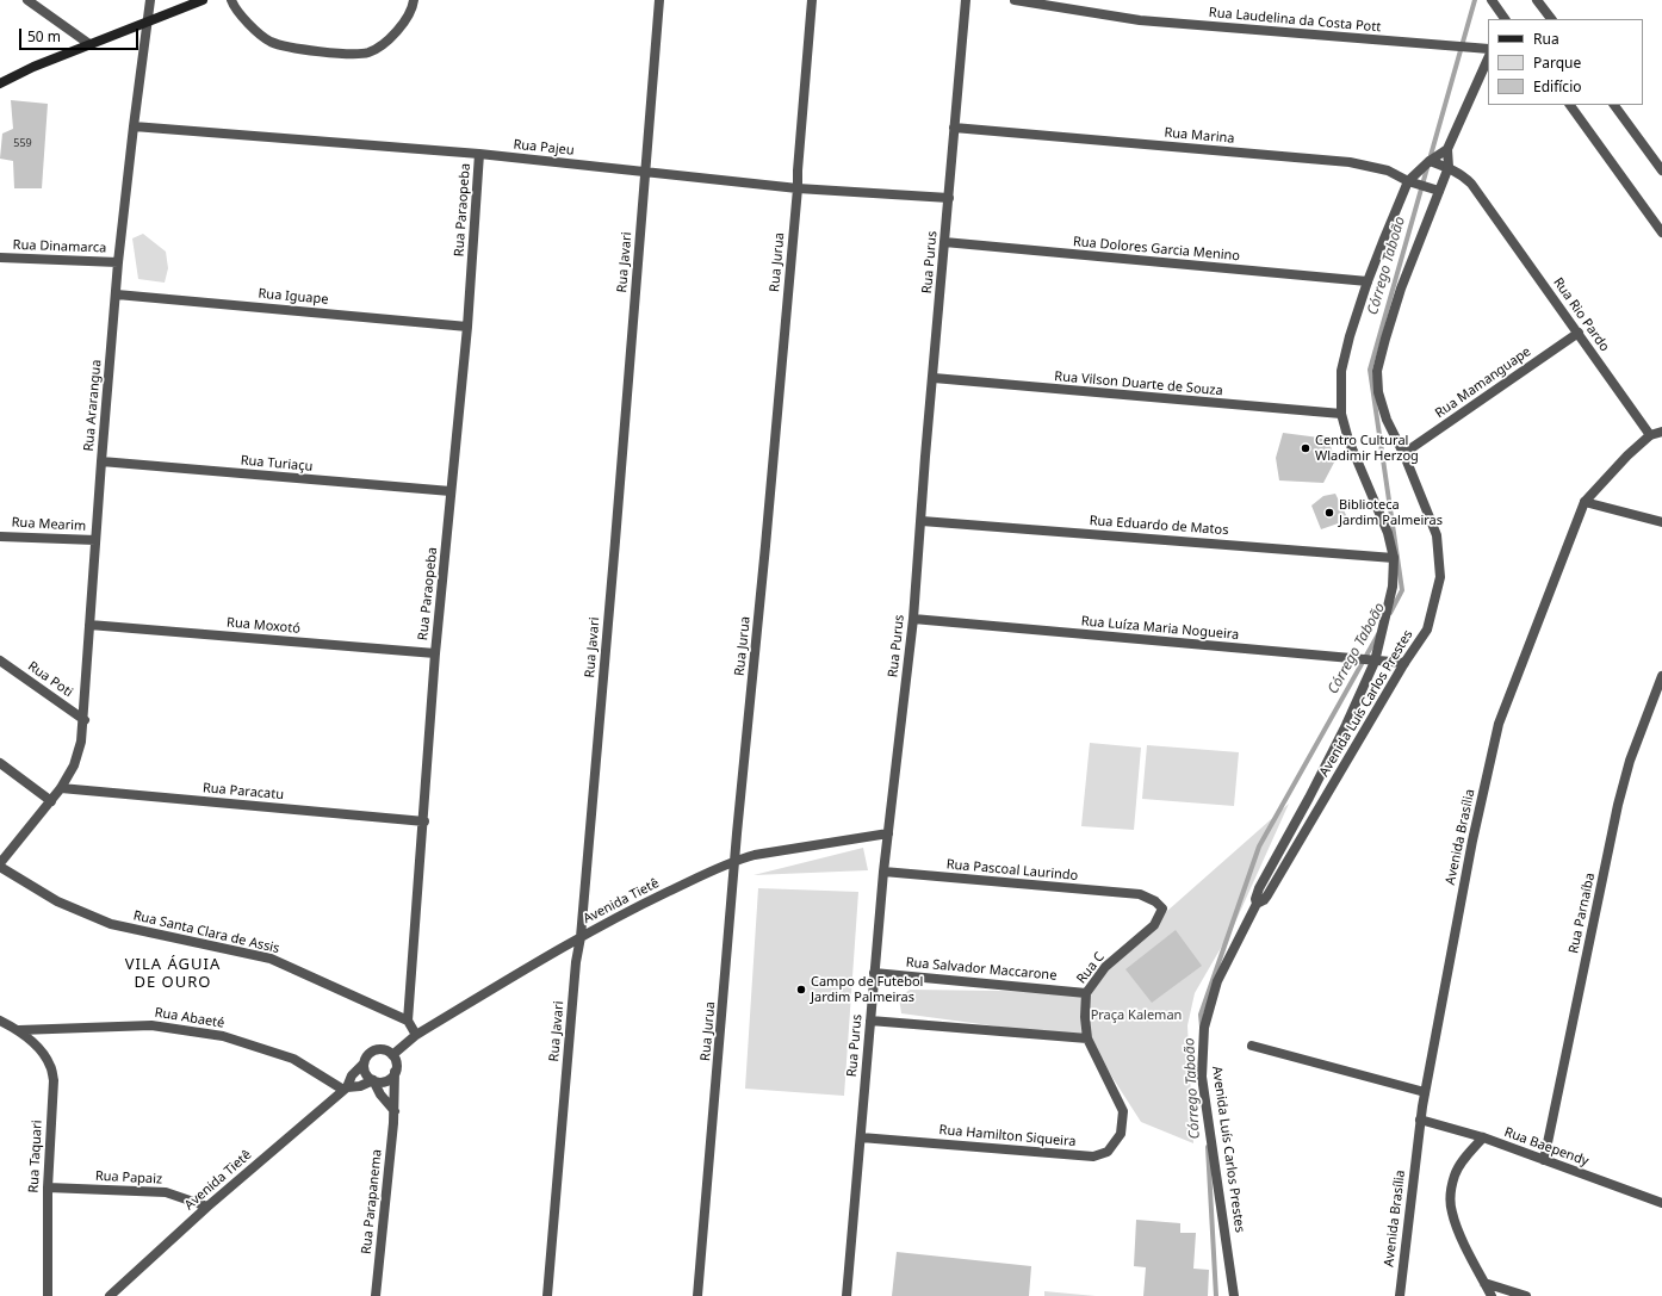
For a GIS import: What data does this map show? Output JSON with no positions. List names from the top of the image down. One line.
{"streets":{"street":["Rua Laudelina da Costa Pott","Rua Marina","Rua Pajeu","Rua Paraopeba","Rua Dinamarca","Rua Dolores Garcia Menino","Rua Javari","Rua Jurua","Rua Purus","Rua Iguape","Rua Rio Pardo","Rua Mamanguape","Rua Vilson Duarte de Souza","Rua Ararangua","Rua Turiaçu","Rua Mearim","Rua Eduardo de Matos","Rua Moxotó","Rua Luíza Maria Nogueira","Rua Poti","Avenida Luís Carlos Prestes","Rua Paracatu","Avenida Brasília","Rua Pascoal Laurindo","Avenida Tietê","Rua Parnaíba","Rua Santa Clara de Assis","Rua C","Rua Salvador Maccarone","Rua Abaeté","Rua Hamilton Siqueira","Rua Baependy","Rua Taquari","Rua Papaiz","Rua Parapanema"]},"crossings":[["Rua Marina","Rua Purus"],["Rua Marina","Avenida Luís Carlos Prestes"],["Rua Pajeu","Rua Paraopeba"],["Rua Pajeu","Rua Javari"],["Rua Pajeu","Rua Jurua"],["Rua Pajeu","Rua Purus"],["Rua Pajeu","Rua Ararangua"],["Rua Paraopeba","Rua Iguape"],["Rua Paraopeba","Rua Turiaçu"],["Rua Paraopeba","Rua Moxotó"],["Rua Paraopeba","Rua Paracatu"],["Rua Paraopeba","Rua Santa Clara de Assis"],["Rua Dinamarca","Rua Ararangua"],["Rua Dolores Garcia Menino","Rua Purus"],["Rua Dolores Garcia Menino","Avenida Luís Carlos Prestes"],["Rua Javari","Avenida Tietê"],["Rua Jurua","Avenida Tietê"],["Rua Purus","Rua Vilson Duarte de Souza"],["Rua Purus","Rua Eduardo de Matos"],["Rua Purus","Rua Luíza Maria Nogueira"],["Rua Purus","Rua Pascoal Laurindo"],["Rua Purus","Avenida Tietê"],["Rua Purus","Rua Salvador Maccarone"],["Rua Purus","Rua Hamilton Siqueira"],["Rua Iguape","Rua Ararangua"],["Rua Rio Pardo","Rua Mamanguape"],["Rua Rio Pardo","Avenida Luís Carlos Prestes"],["Rua Rio Pardo","Avenida Brasília"],["Rua Mamanguape","Avenida Luís Carlos Prestes"],["Rua Vilson Duarte de Souza","Avenida Luís Carlos Prestes"],["Rua Ararangua","Rua Turiaçu"],["Rua Ararangua","Rua Mearim"],["Rua Ararangua","Rua Moxotó"],["Rua Ararangua","Rua Poti"],["Rua Ararangua","Rua Paracatu"],["Rua Ararangua","Rua Santa Clara de Assis"],["Rua Eduardo de Matos","Avenida Luís Carlos Prestes"],["Rua Luíza Maria Nogueira","Avenida Luís Carlos Prestes"],["Avenida Brasília","Rua Baependy"],["Rua Pascoal Laurindo","Rua C"],["Avenida Tietê","Rua Abaeté"],["Avenida Tietê","Rua Papaiz"],["Avenida Tietê","Rua Parapanema"],["Rua Parnaíba","Rua Baependy"],["Rua C","Rua Salvador Maccarone"],["Rua C","Rua Hamilton Siqueira"],["Rua Abaeté","Rua Taquari"],["Rua Taquari","Rua Papaiz"]],"districts":["VILA ÁGUIA DE OURO"],"water":["Córrego Taboão"],"parks":["Praça Kaleman"],"places":["Centro Cultural Wladimir Herzog","Biblioteca Jardim Palmeiras","Campo de Futebol Jardim Palmeiras"],"house_numbers":["559"],"legend":["Rua","Parque","Edifício"],"scale_bar":"50 m"}
